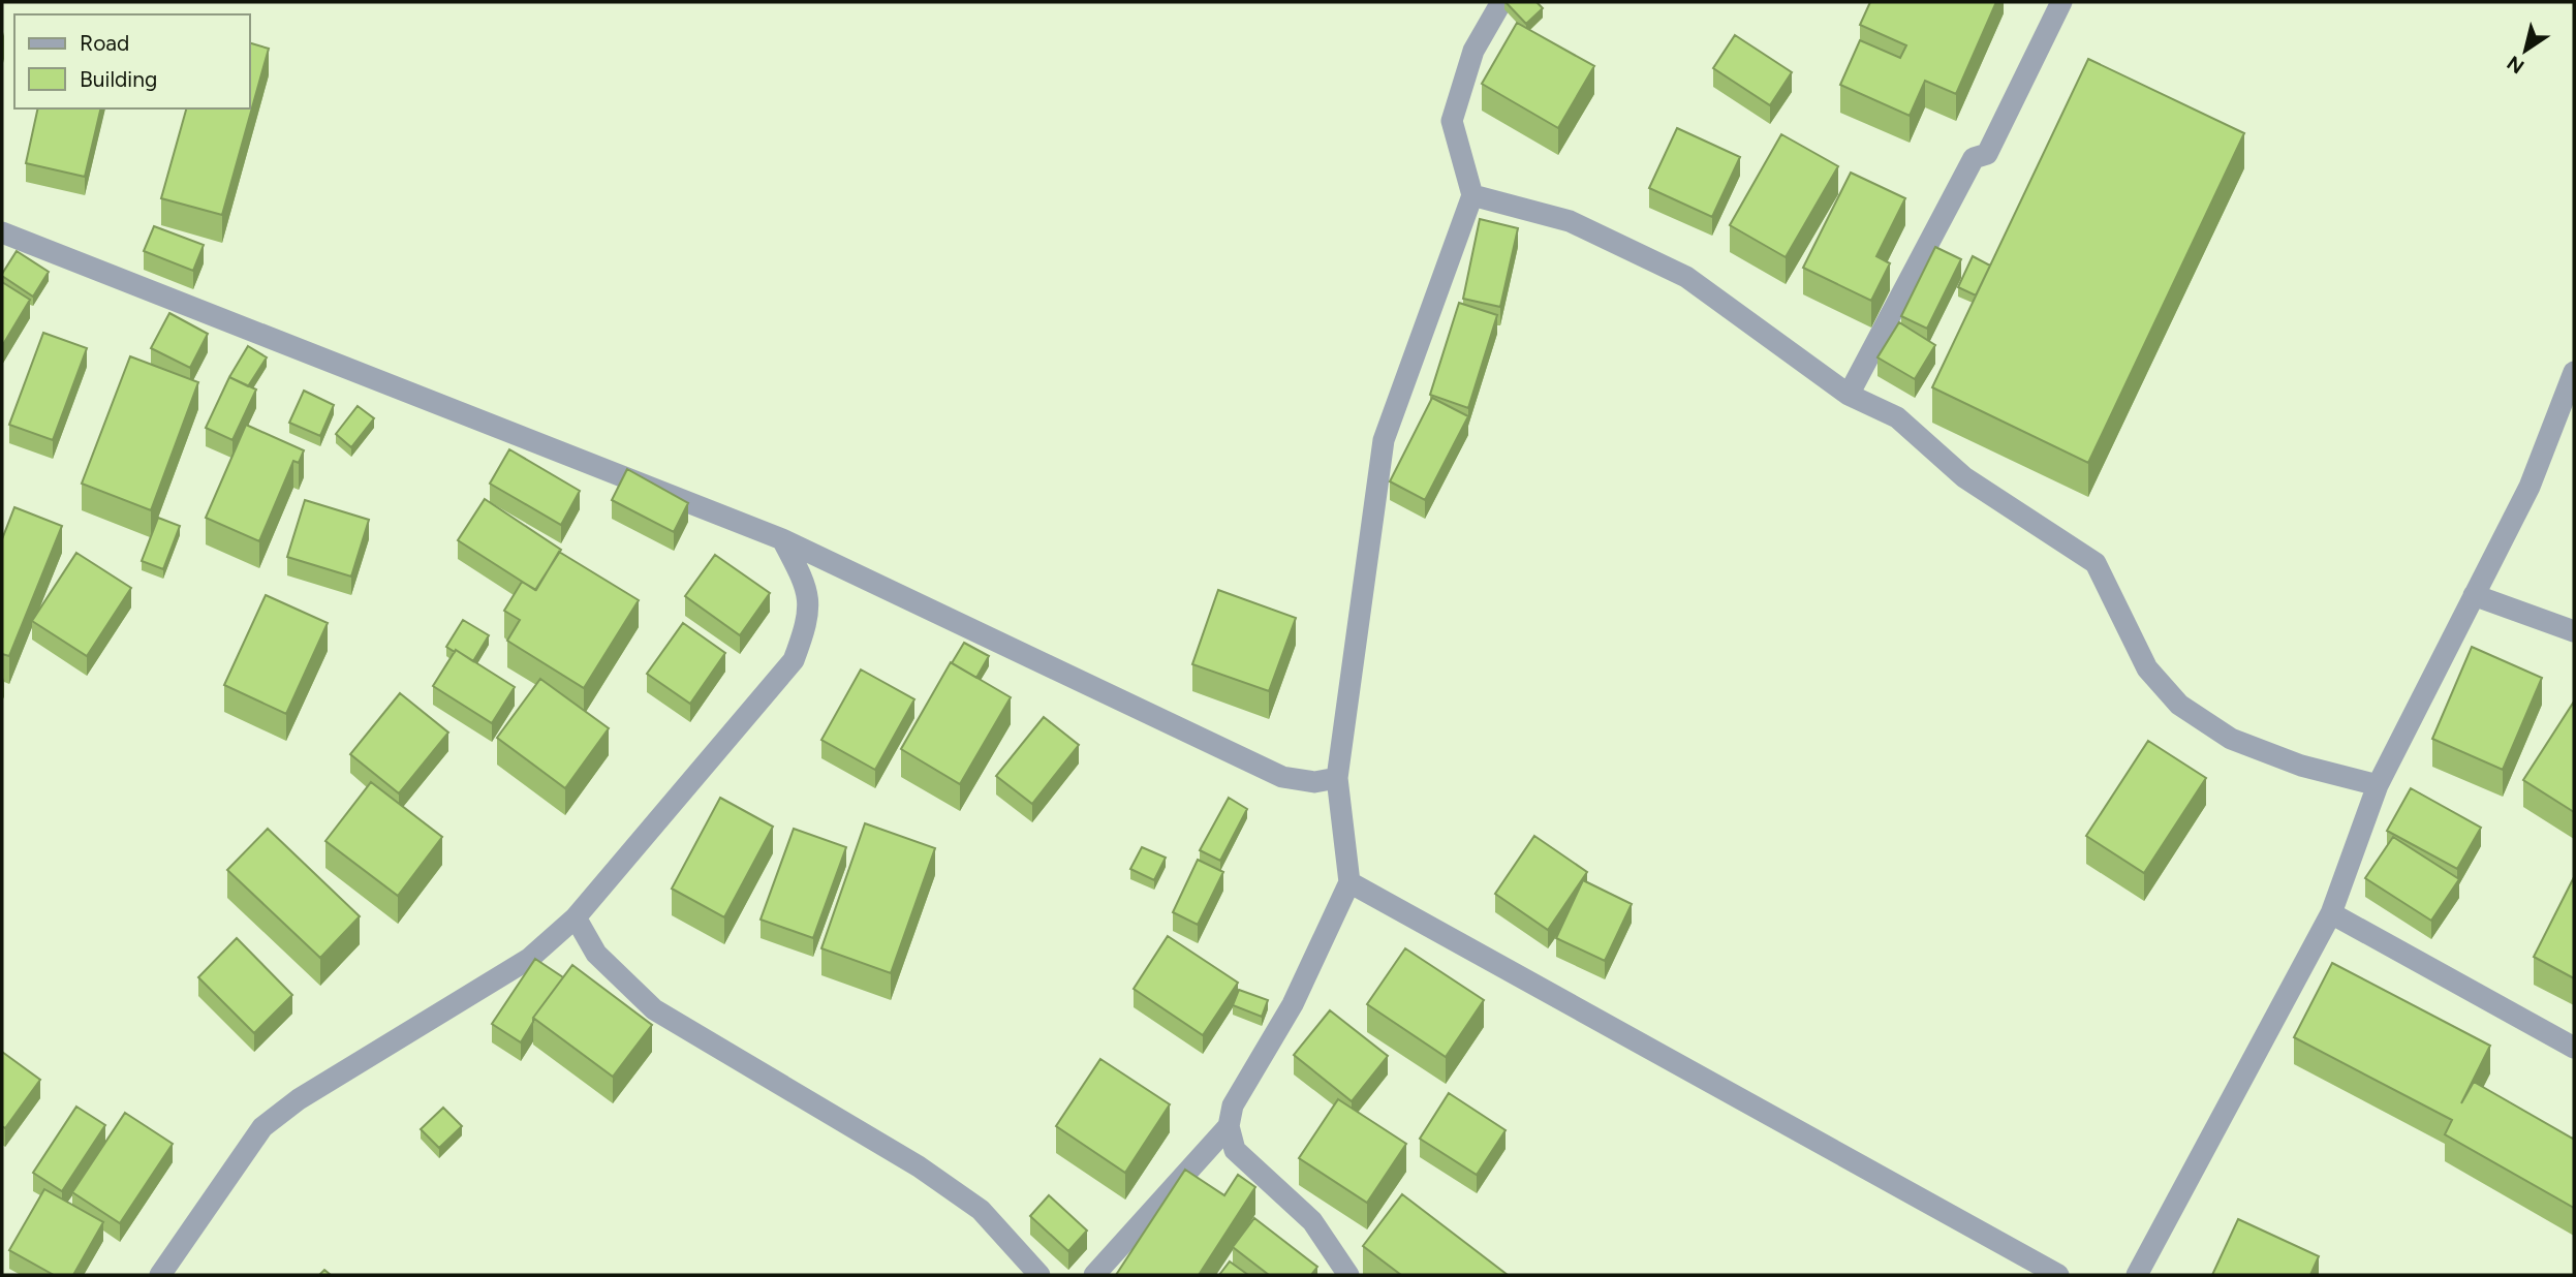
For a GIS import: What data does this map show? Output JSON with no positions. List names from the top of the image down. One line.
{"legend":["Road","Building"],"north":"bottom left"}
